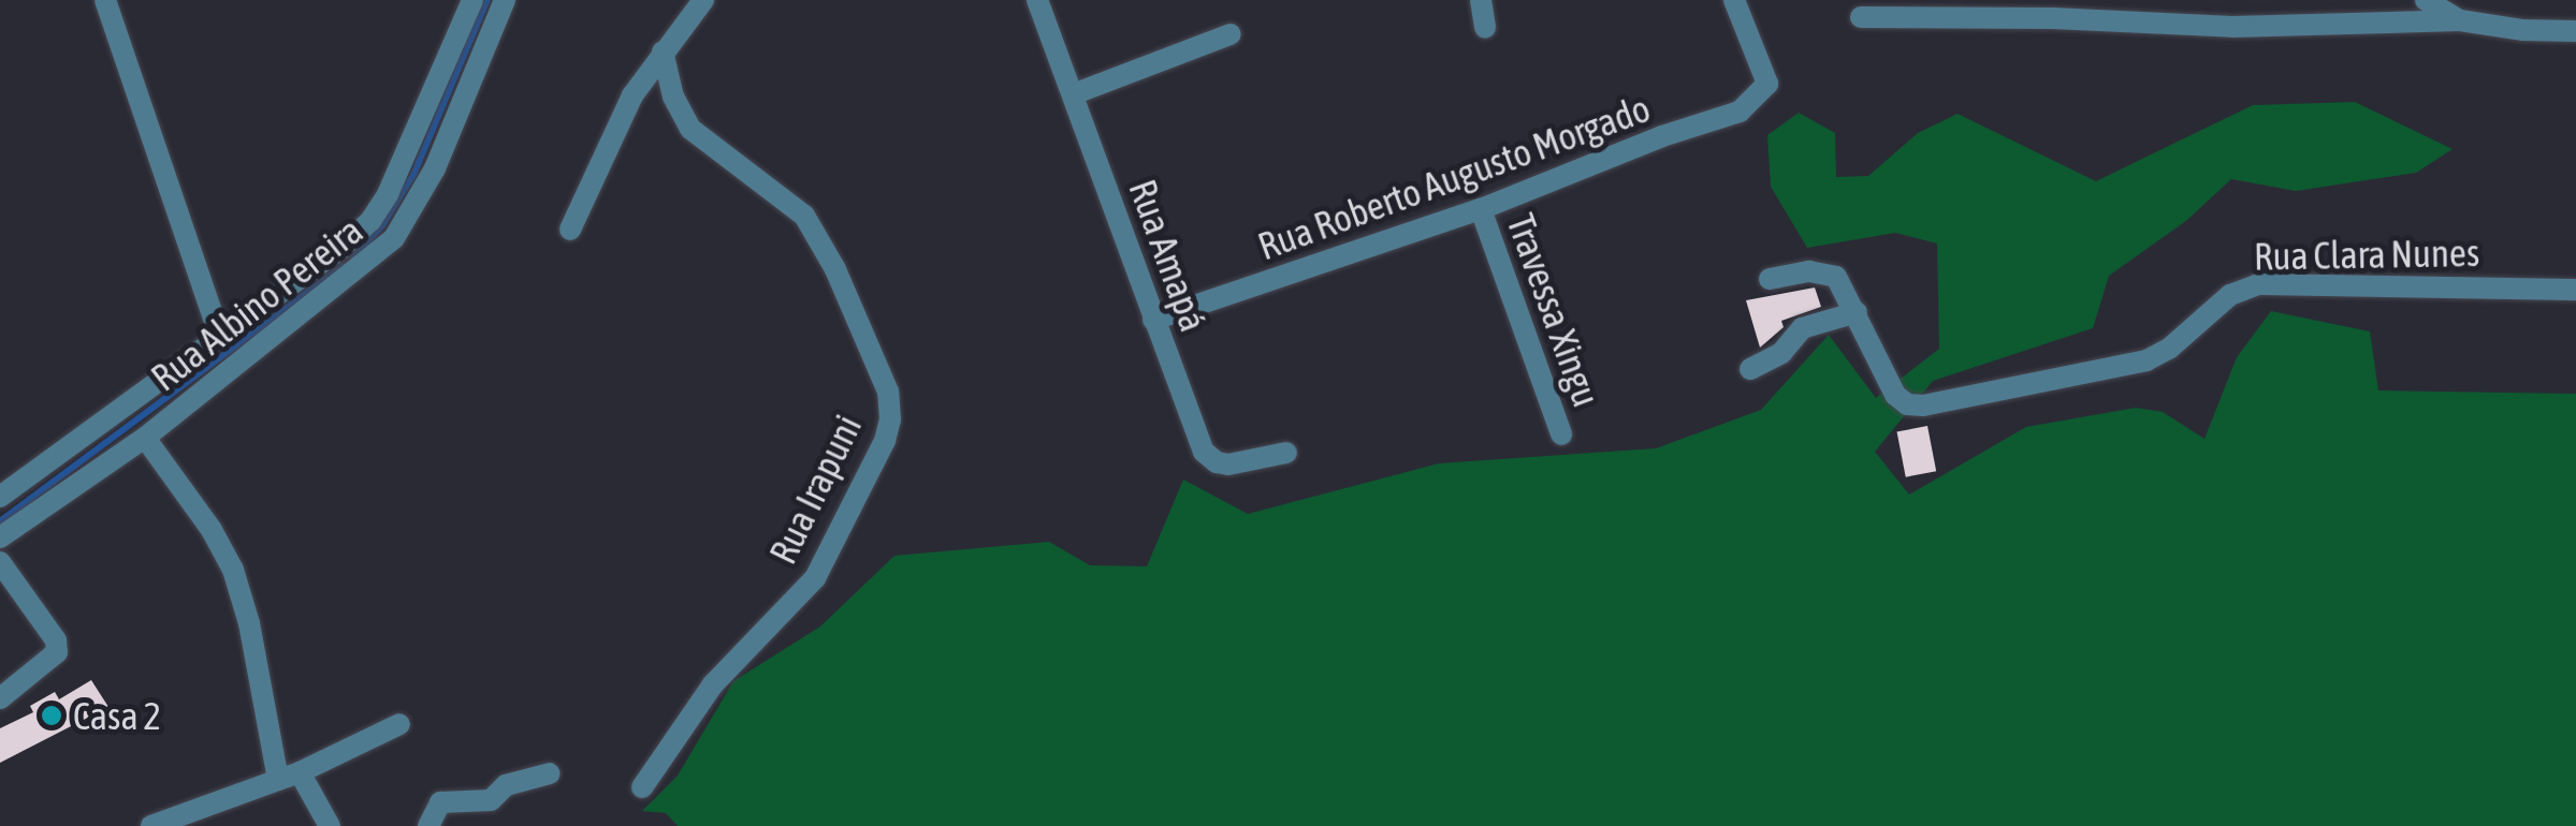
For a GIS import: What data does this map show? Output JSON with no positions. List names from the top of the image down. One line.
{"streets":{"street":["Rua Roberto Augusto Morgado","Rua Clara Nunes","Rua Amapá","Rua Albino Pereira","Travessa Xingu","Rua Irapuni"]},"crossings":[["Rua Roberto Augusto Morgado","Rua Amapá"],["Rua Roberto Augusto Morgado","Travessa Xingu"]],"places":["Casa 2"]}
